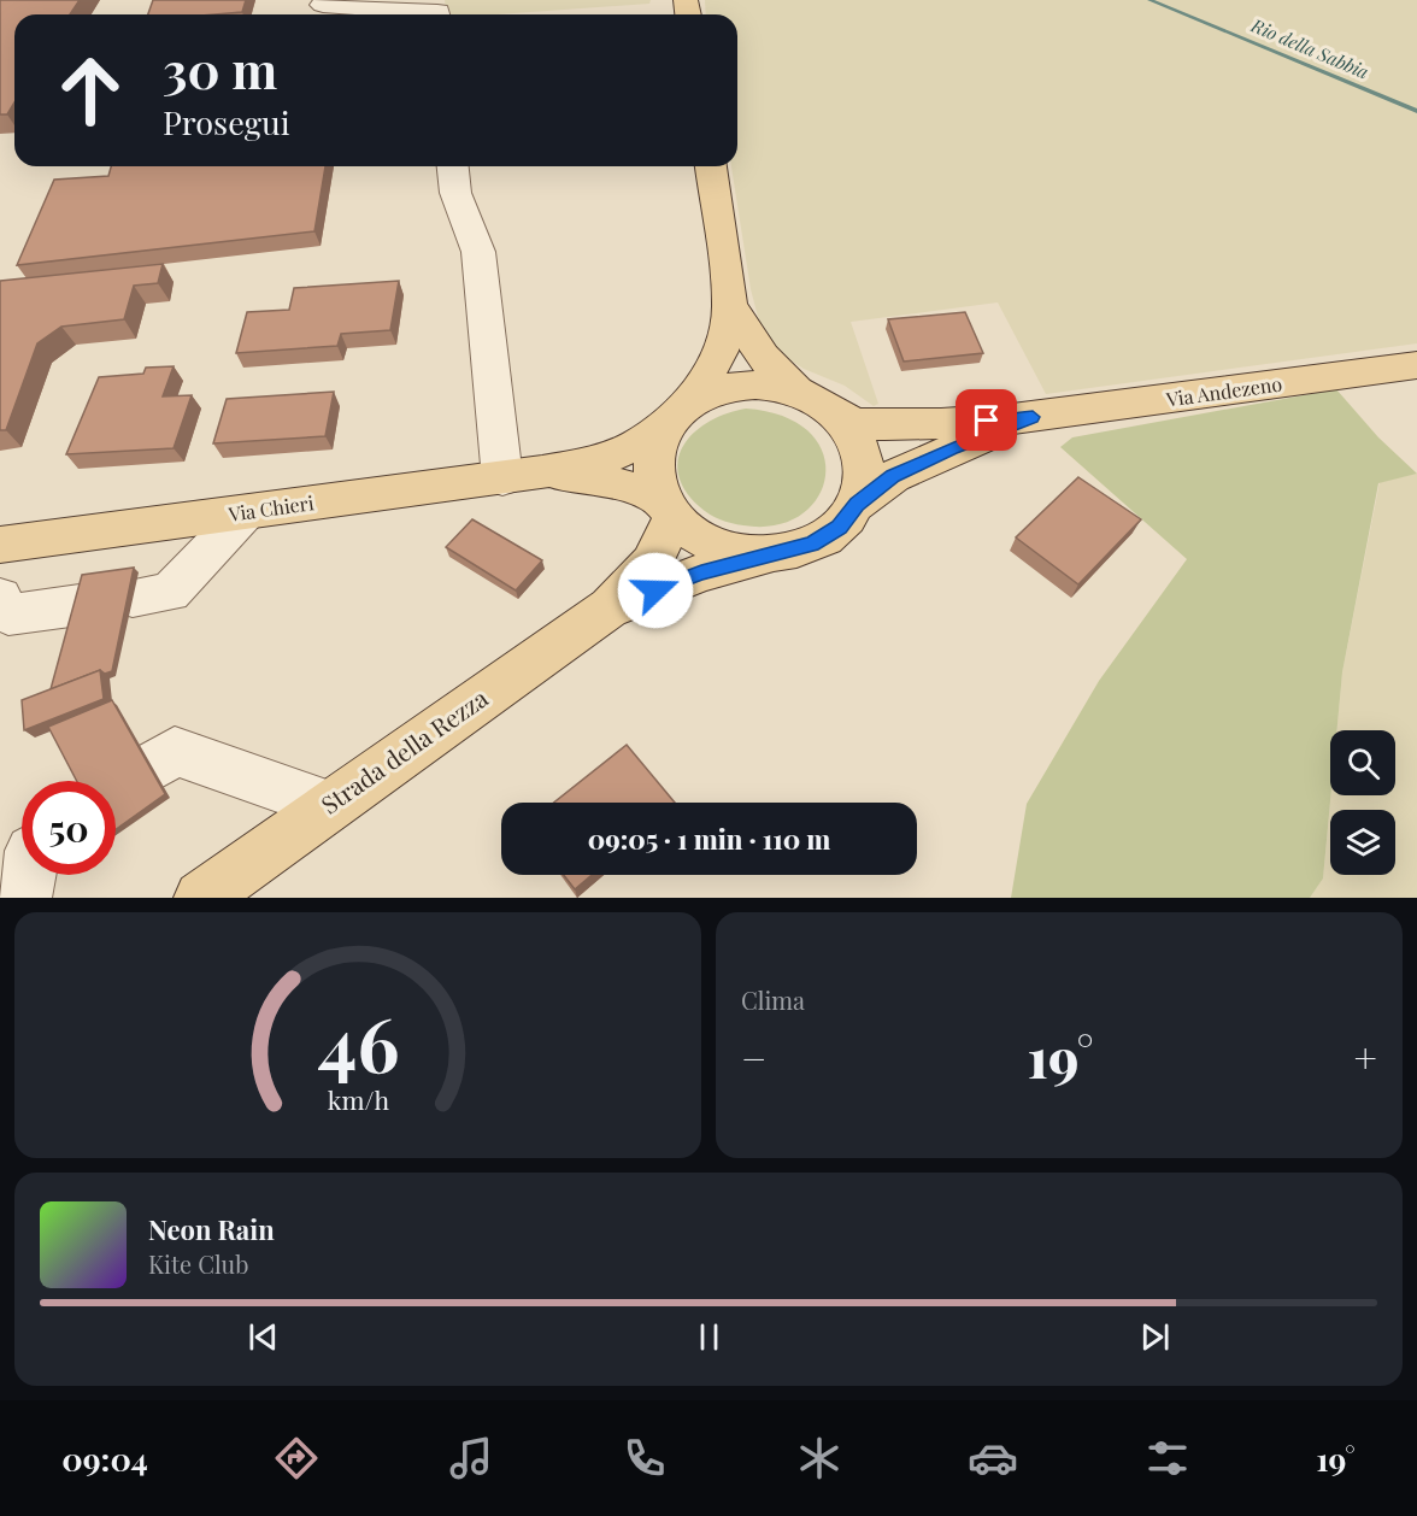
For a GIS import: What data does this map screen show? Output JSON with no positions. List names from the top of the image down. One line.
{"streets":{"main road":["Via Andezeno","Via Chieri","Strada della Rezza"]},"crossings":[["Via Andezeno","Via Chieri"],["Via Andezeno","Strada della Rezza"],["Via Chieri","Strada della Rezza"]],"water":["Rio della Sabbia"],"page":{"turn":["30 m","Prosegui"],"limit":"50","trip":"09:05 · 1 min · 110 m","tile":"Clima","heat":["−","19°","+"],"song":["Neon Rain","Kite Club"],"tabs":["09:04","19°"],"gauge":["46","km/h"]}}
